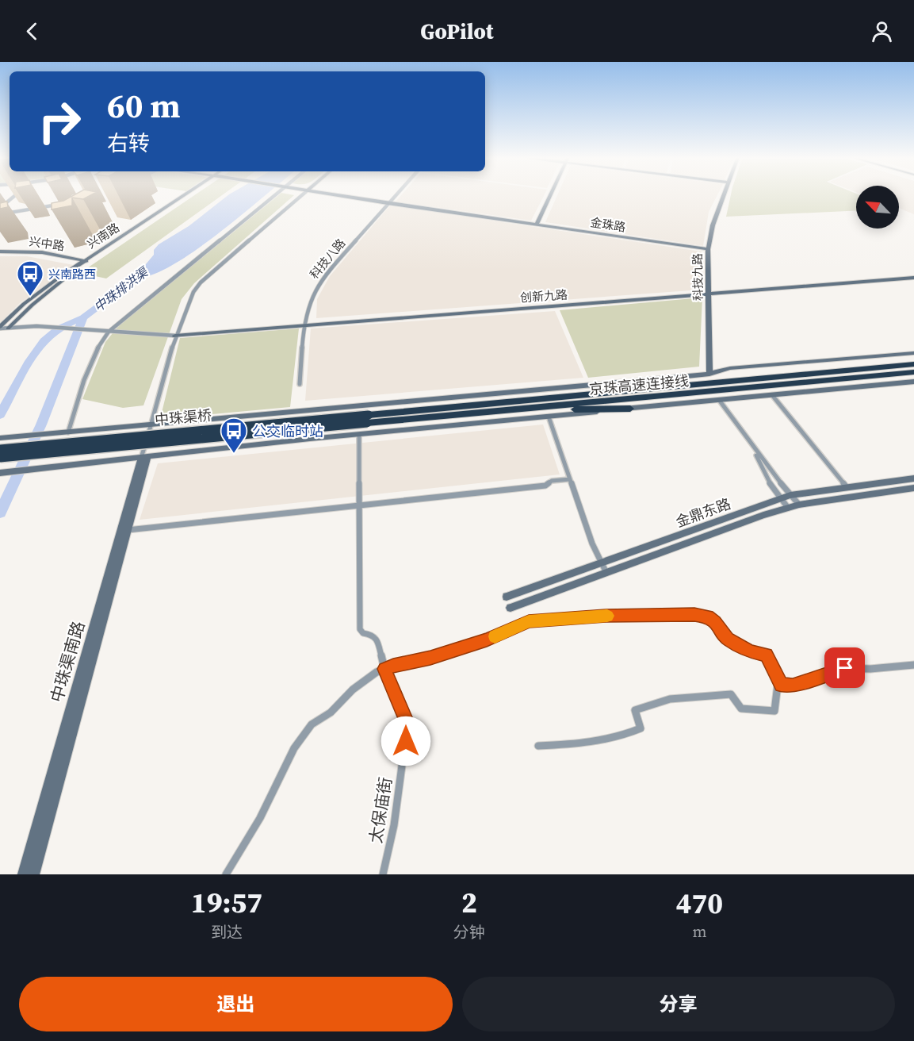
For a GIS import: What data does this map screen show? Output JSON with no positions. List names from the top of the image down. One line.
{"streets":{"highway":["京珠高速连接线","中珠渠桥"],"street":["金珠路","兴南路","兴中路","科技八路","科技九路","创新九路","金鼎东路","中珠渠南路","太保庙街"]},"crossings":[["金珠路","科技八路"],["金珠路","科技九路"],["兴南路","兴中路"],["科技八路","创新九路"],["科技九路","创新九路"],["京珠高速连接线","中珠渠桥"]],"water":["中珠排洪渠"],"places":{"bus stop":["兴南路西","公交临时站"]},"north":"top left","page":{"header":"GoPilot","turn":["60 m","右转"],"eta":["19:57","到达","2","分钟","470","m"],"buttons":["退出","分享"]}}
